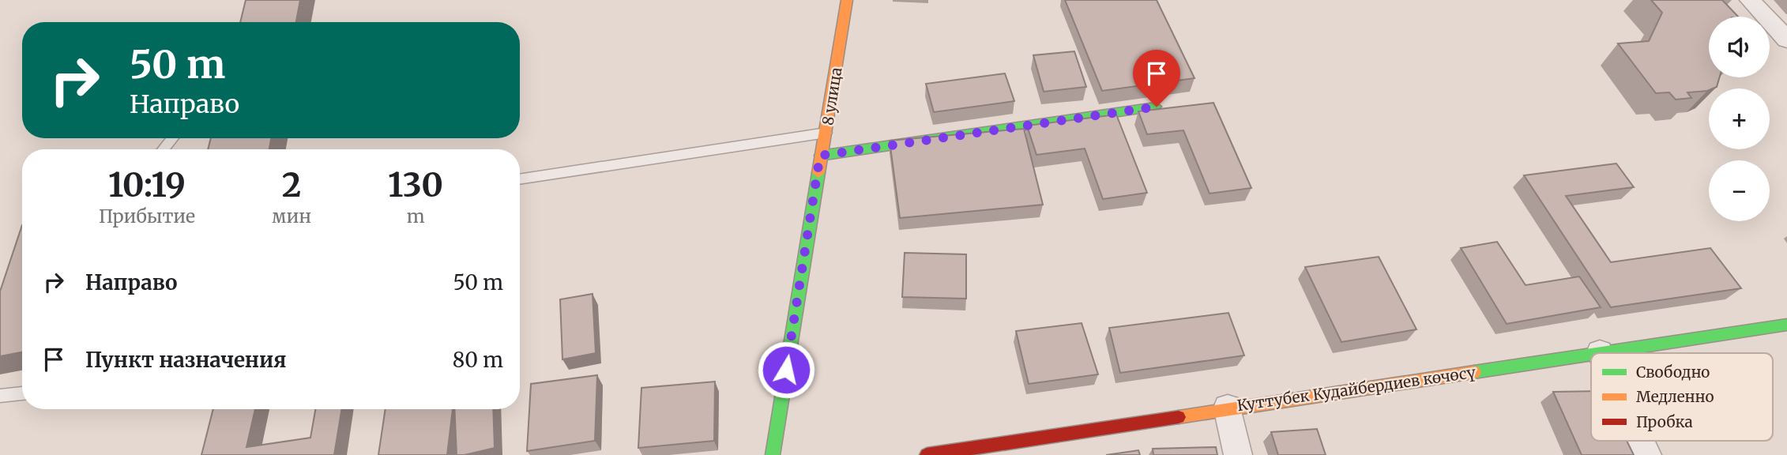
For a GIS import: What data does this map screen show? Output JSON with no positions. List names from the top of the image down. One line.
{"streets":{"street":["8 улица","Куттубек Кудайбердиев көчөсү"]},"legend":["Свободно","Медленно","Пробка"],"page":{"map_buttons":["+","−"],"turn":["50 m","Направо"],"eta":["10:19","Прибытие","2","мин","130","m"],"list":[{"name":"Направо","value":"50 m"},{"name":"Пункт назначения","value":"80 m"}]}}
